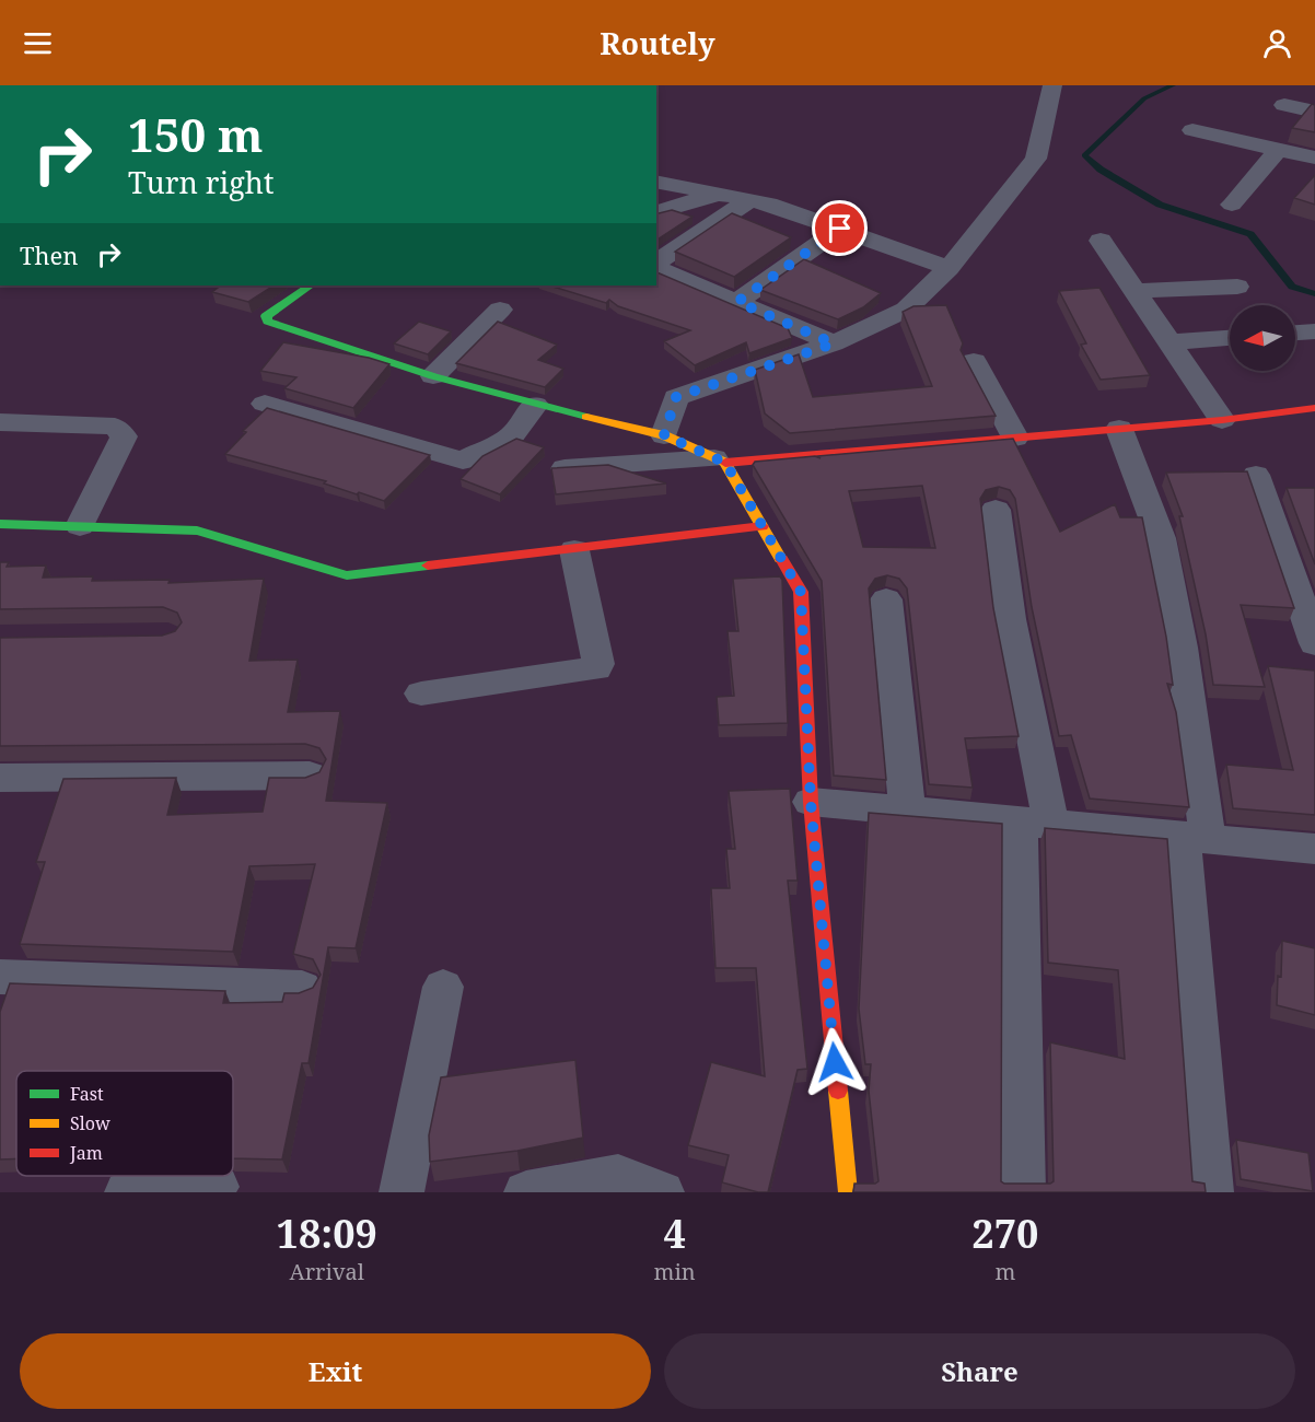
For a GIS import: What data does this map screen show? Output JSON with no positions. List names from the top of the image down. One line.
{"legend":["Fast","Slow","Jam"],"north":"left","page":{"header":"Routely","turn":["150 m","Turn right"],"then":"Then","eta":["18:09","Arrival","4","min","270","m"],"buttons":["Exit","Share"]}}
